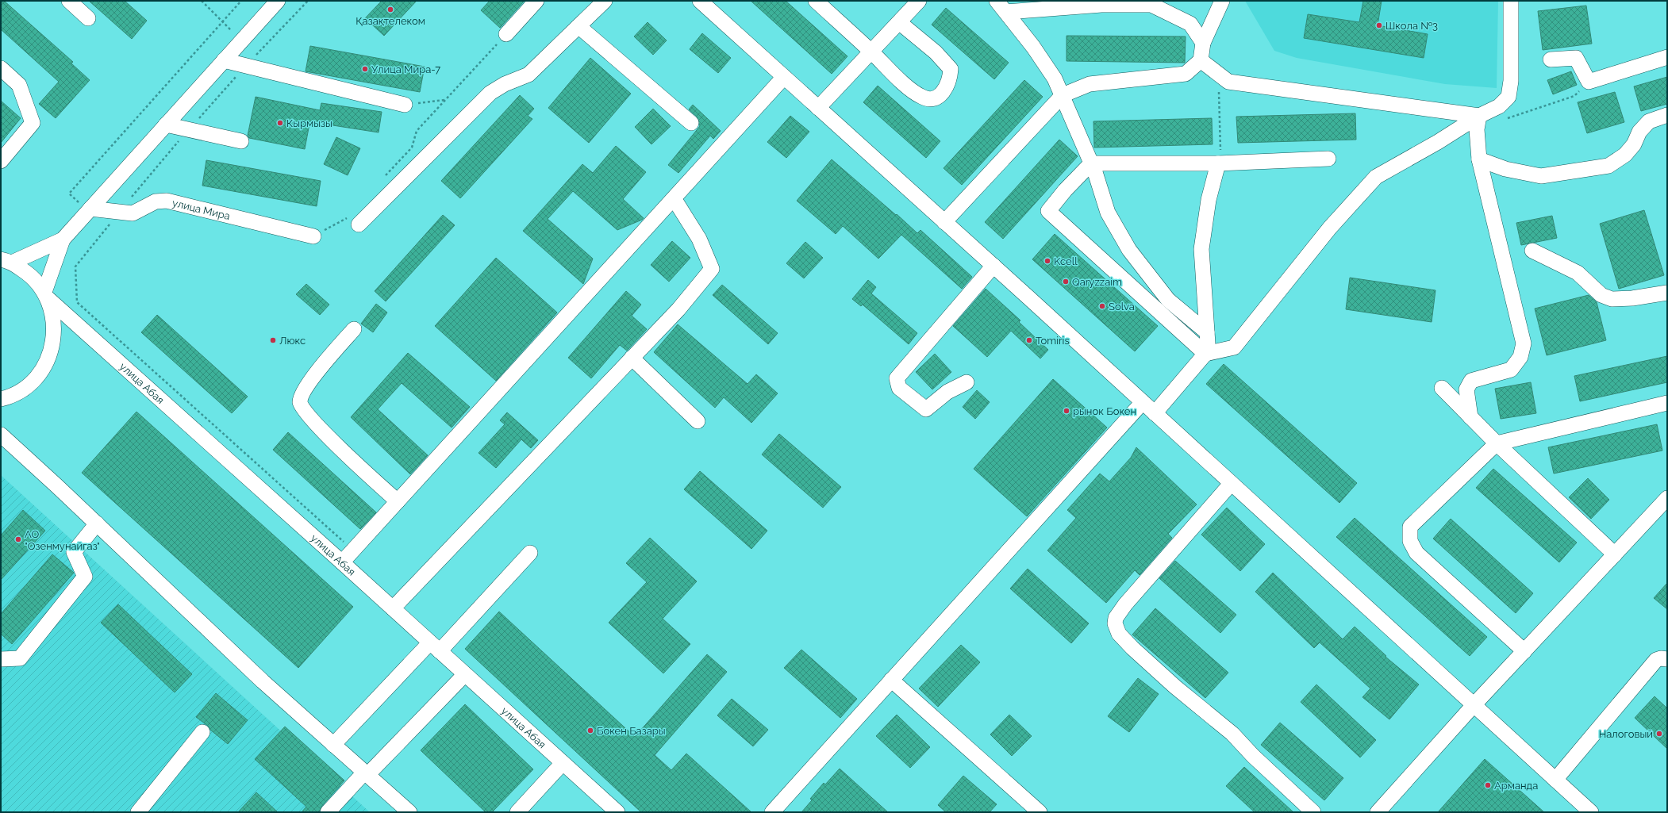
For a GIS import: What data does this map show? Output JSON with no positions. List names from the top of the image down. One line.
{"streets":{"street":["улица Мира","улица Абая"]},"places":["Қазақтелеком","Школа №3","Улица Мира-7","Кырмызы","Kcell","Qaryzzaim","Solva","Люкс","Tomiris","рынок Бокен","АО \"Озенмунайгаз\"","Бокен Базары","Налоговый","Арманда"]}
